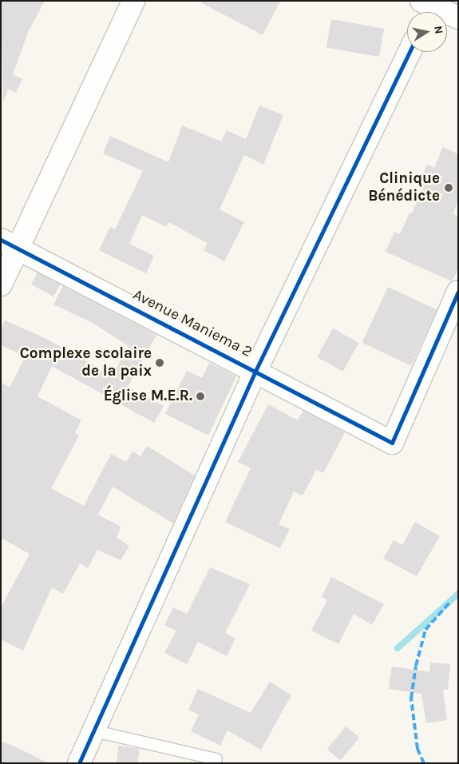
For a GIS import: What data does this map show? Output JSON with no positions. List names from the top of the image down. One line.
{"streets":{"street":["Avenue Maniema 2"]},"places":["Clinique Bénédicte","Complexe scolaire de la paix","Église M.E.R."],"north":"right"}
